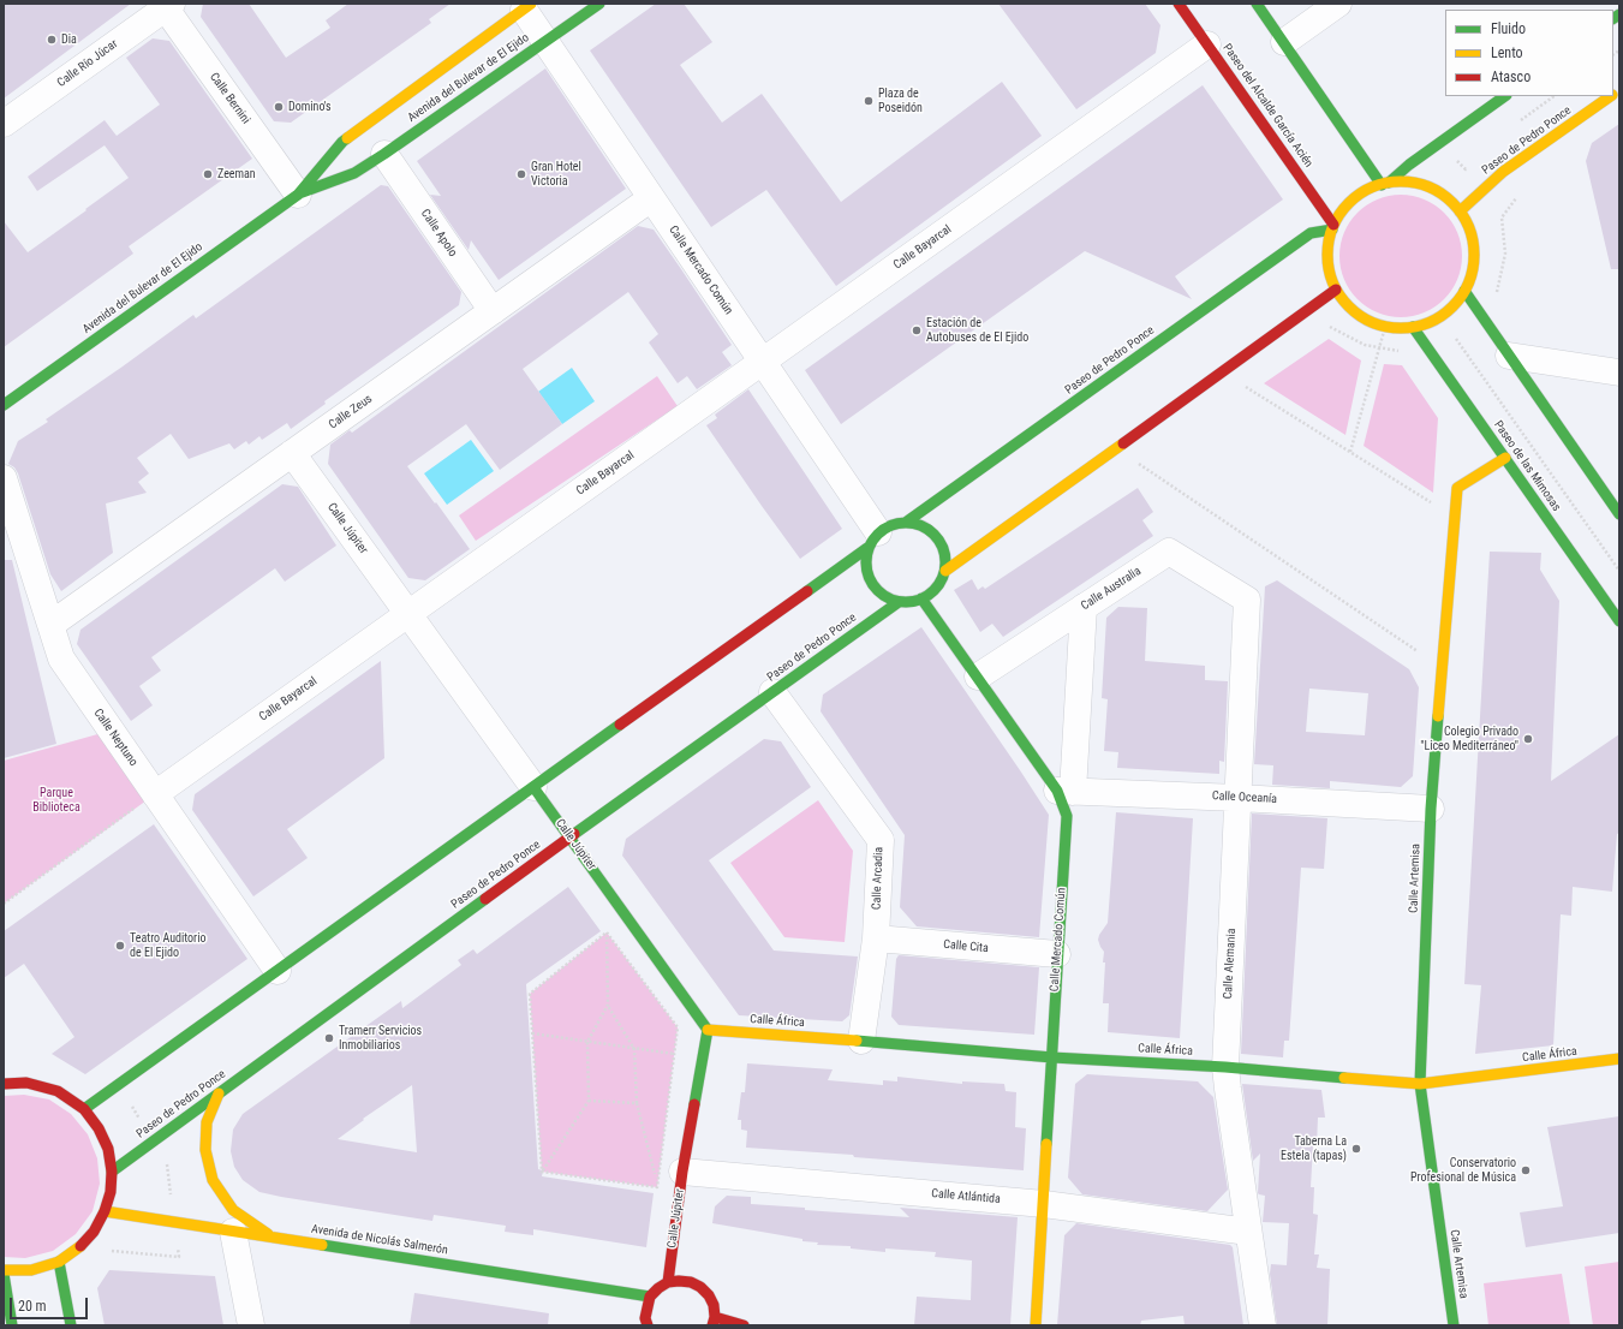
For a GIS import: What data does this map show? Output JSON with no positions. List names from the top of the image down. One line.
{"streets":{"main road":["Avenida del Bulevar de El Ejido","Paseo del Alcalde García Acién","Paseo de Pedro Ponce","Calle Mercado Común","Paseo de las Mimosas","Calle Júpiter","Calle Artemisa","Calle África","Avenida de Nicolás Salmerón"],"street":["Calle Río Júcar","Calle Bernini","Calle Apolo","Calle Bayarcal","Calle Zeus","Calle Australia","Calle Neptuno","Calle Oceanía","Calle Arcadia","Calle Cita","Calle Alemania","Calle Atlántida"]},"crossings":[["Calle Río Júcar","Calle Bernini"],["Avenida del Bulevar de El Ejido","Calle Bernini"],["Avenida del Bulevar de El Ejido","Calle Apolo"],["Avenida del Bulevar de El Ejido","Calle Mercado Común"],["Paseo del Alcalde García Acién","Paseo de Pedro Ponce"],["Paseo del Alcalde García Acién","Calle Bayarcal"],["Paseo del Alcalde García Acién","Paseo de las Mimosas"],["Paseo de Pedro Ponce","Calle Mercado Común"],["Paseo de Pedro Ponce","Paseo de las Mimosas"],["Paseo de Pedro Ponce","Calle Júpiter"],["Paseo de Pedro Ponce","Calle Arcadia"],["Calle Apolo","Calle Zeus"],["Calle Bayarcal","Calle Mercado Común"],["Calle Bayarcal","Calle Júpiter"],["Calle Bayarcal","Calle Neptuno"],["Calle Mercado Común","Calle Zeus"],["Calle Mercado Común","Calle Australia"],["Calle Mercado Común","Calle Oceanía"],["Calle Mercado Común","Calle Cita"],["Calle Mercado Común","Calle África"],["Calle Mercado Común","Calle Atlántida"],["Calle Zeus","Calle Júpiter"],["Calle Zeus","Calle Neptuno"],["Paseo de las Mimosas","Calle Artemisa"],["Calle Júpiter","Calle África"],["Calle Júpiter","Calle Atlántida"],["Calle Australia","Calle Alemania"],["Calle Oceanía","Calle Artemisa"],["Calle Oceanía","Calle Alemania"],["Calle Arcadia","Calle Cita"],["Calle Arcadia","Calle África"],["Calle Artemisa","Calle África"],["Calle Alemania","Calle África"],["Calle Alemania","Calle Atlántida"]],"parks":["Parque Biblioteca"],"places":["Dia","Plaza de Poseidón","Domino's","Zeeman","Gran Hotel Victoria","Estación de Autobuses de El Ejido","Colegio Privado \"Liceo Mediterráneo\"","Teatro Auditorio de El Ejido","Tramerr Servicios Inmobiliarios","Taberna La Estela (tapas)","Conservatorio Profesional de Música"],"legend":["Fluido","Lento","Atasco"],"scale_bar":"20 m"}
